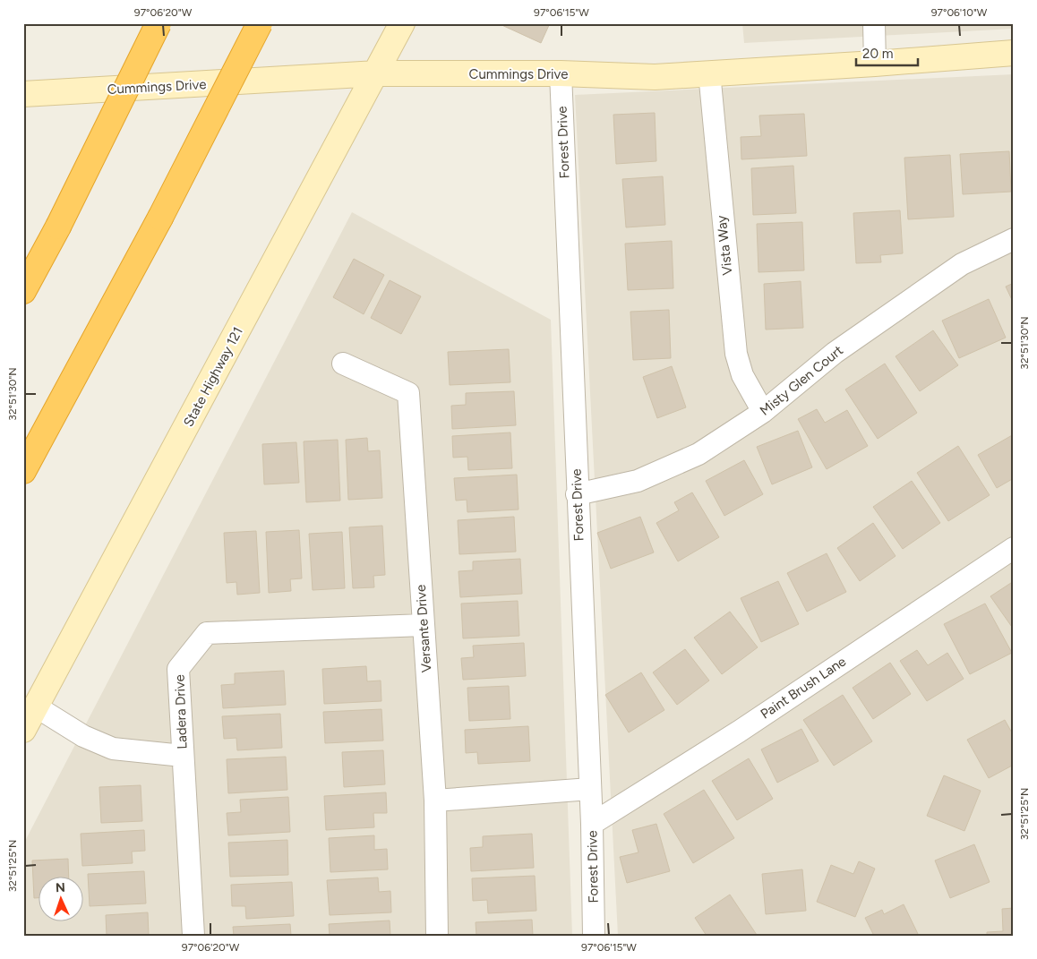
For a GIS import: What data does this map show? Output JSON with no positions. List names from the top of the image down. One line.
{"streets":{"street":["Cummings Drive","Forest Drive","Vista Way","State Highway 121","Misty Glen Court","Versante Drive","Paint Brush Lane","Ladera Drive"]},"crossings":[["Cummings Drive","Forest Drive"],["Cummings Drive","Vista Way"],["Cummings Drive","State Highway 121"],["Forest Drive","Misty Glen Court"],["Forest Drive","Paint Brush Lane"],["Vista Way","Misty Glen Court"],["Versante Drive","Ladera Drive"]],"scale_bar":"20 m","north":"top","coordinates":["97°06'20\"W","97°06'15\"W","97°06'10\"W","32°51'30\"N","32°51'25\"N"]}
